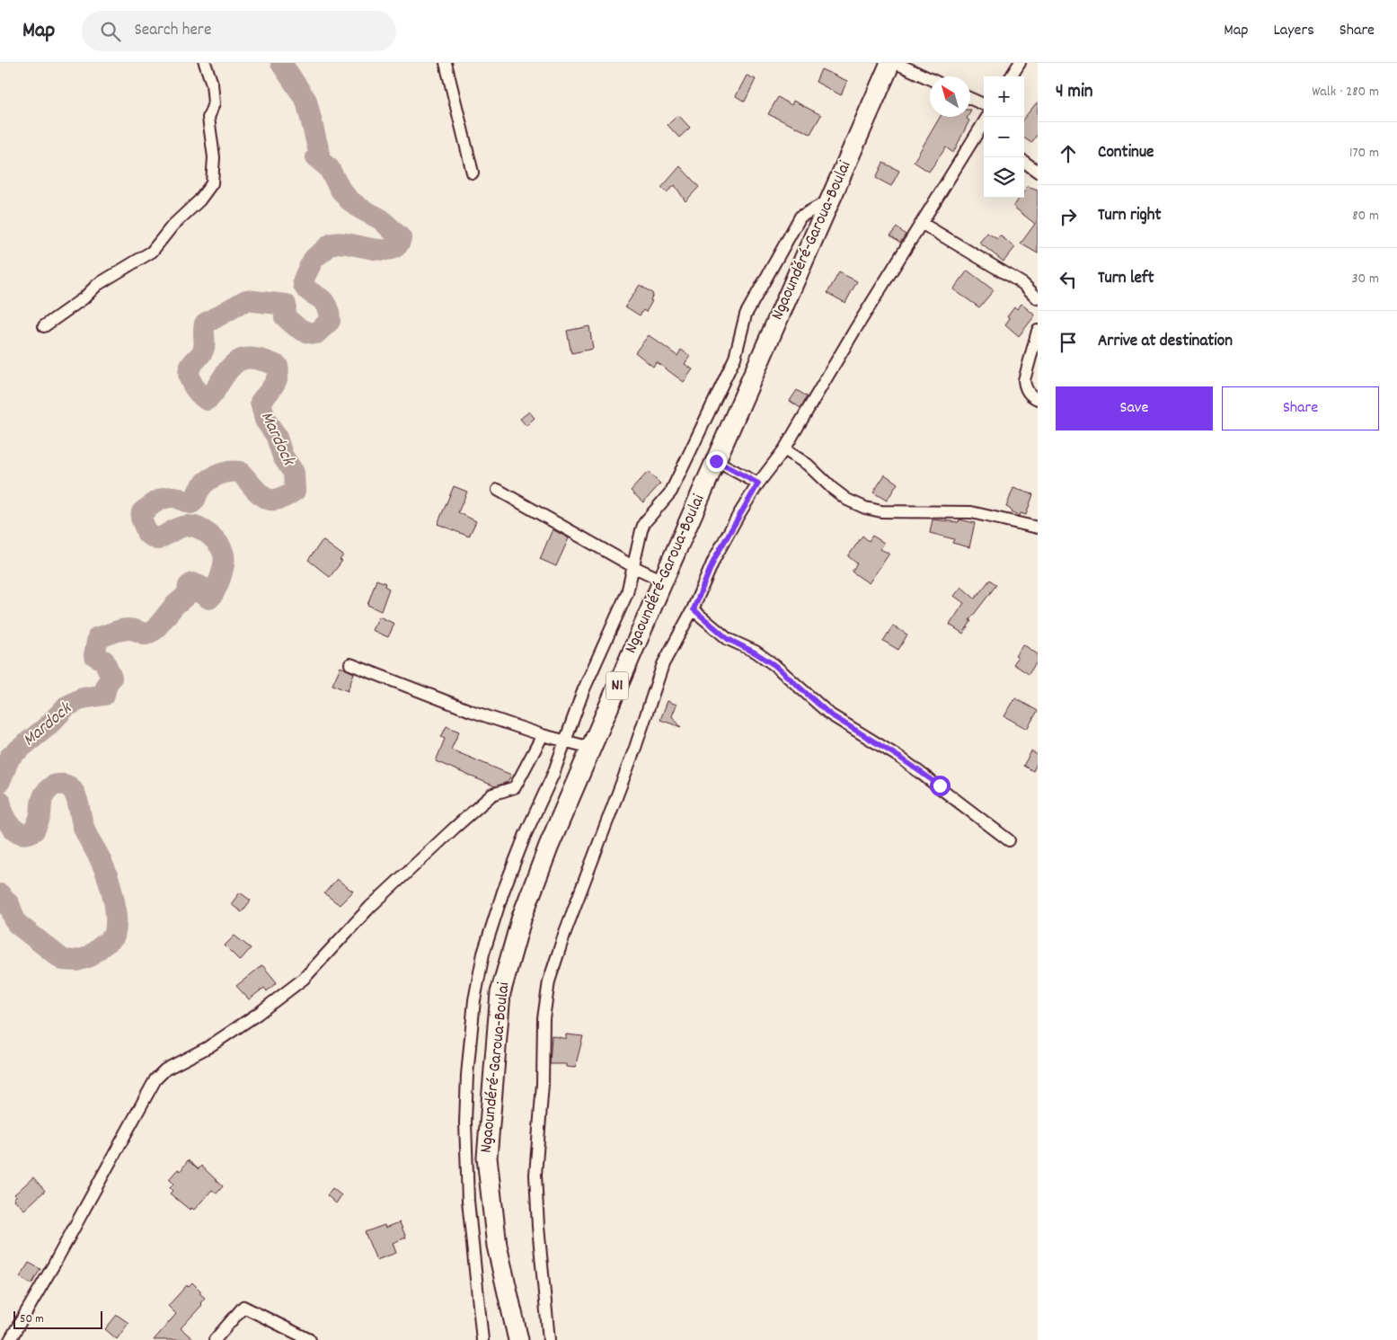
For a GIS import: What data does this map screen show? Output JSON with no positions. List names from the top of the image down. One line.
{"streets":{"highway":["Ngaoundéré-Garoua-Boulai","N1"]},"water":["Mardock"],"scale_bar":"50 m","north":"top left","page":{"header":"Map","search":"Search here","nav":["Map","Layers","Share"],"heading":["4 min","Walk · 280 m"],"map_buttons":["+","−"],"list":[["Continue","170 m"],["Turn right","80 m"],["Turn left","30 m"],"Arrive at destination"],"buttons":["Save","Share"],"scale":"50 m"}}
